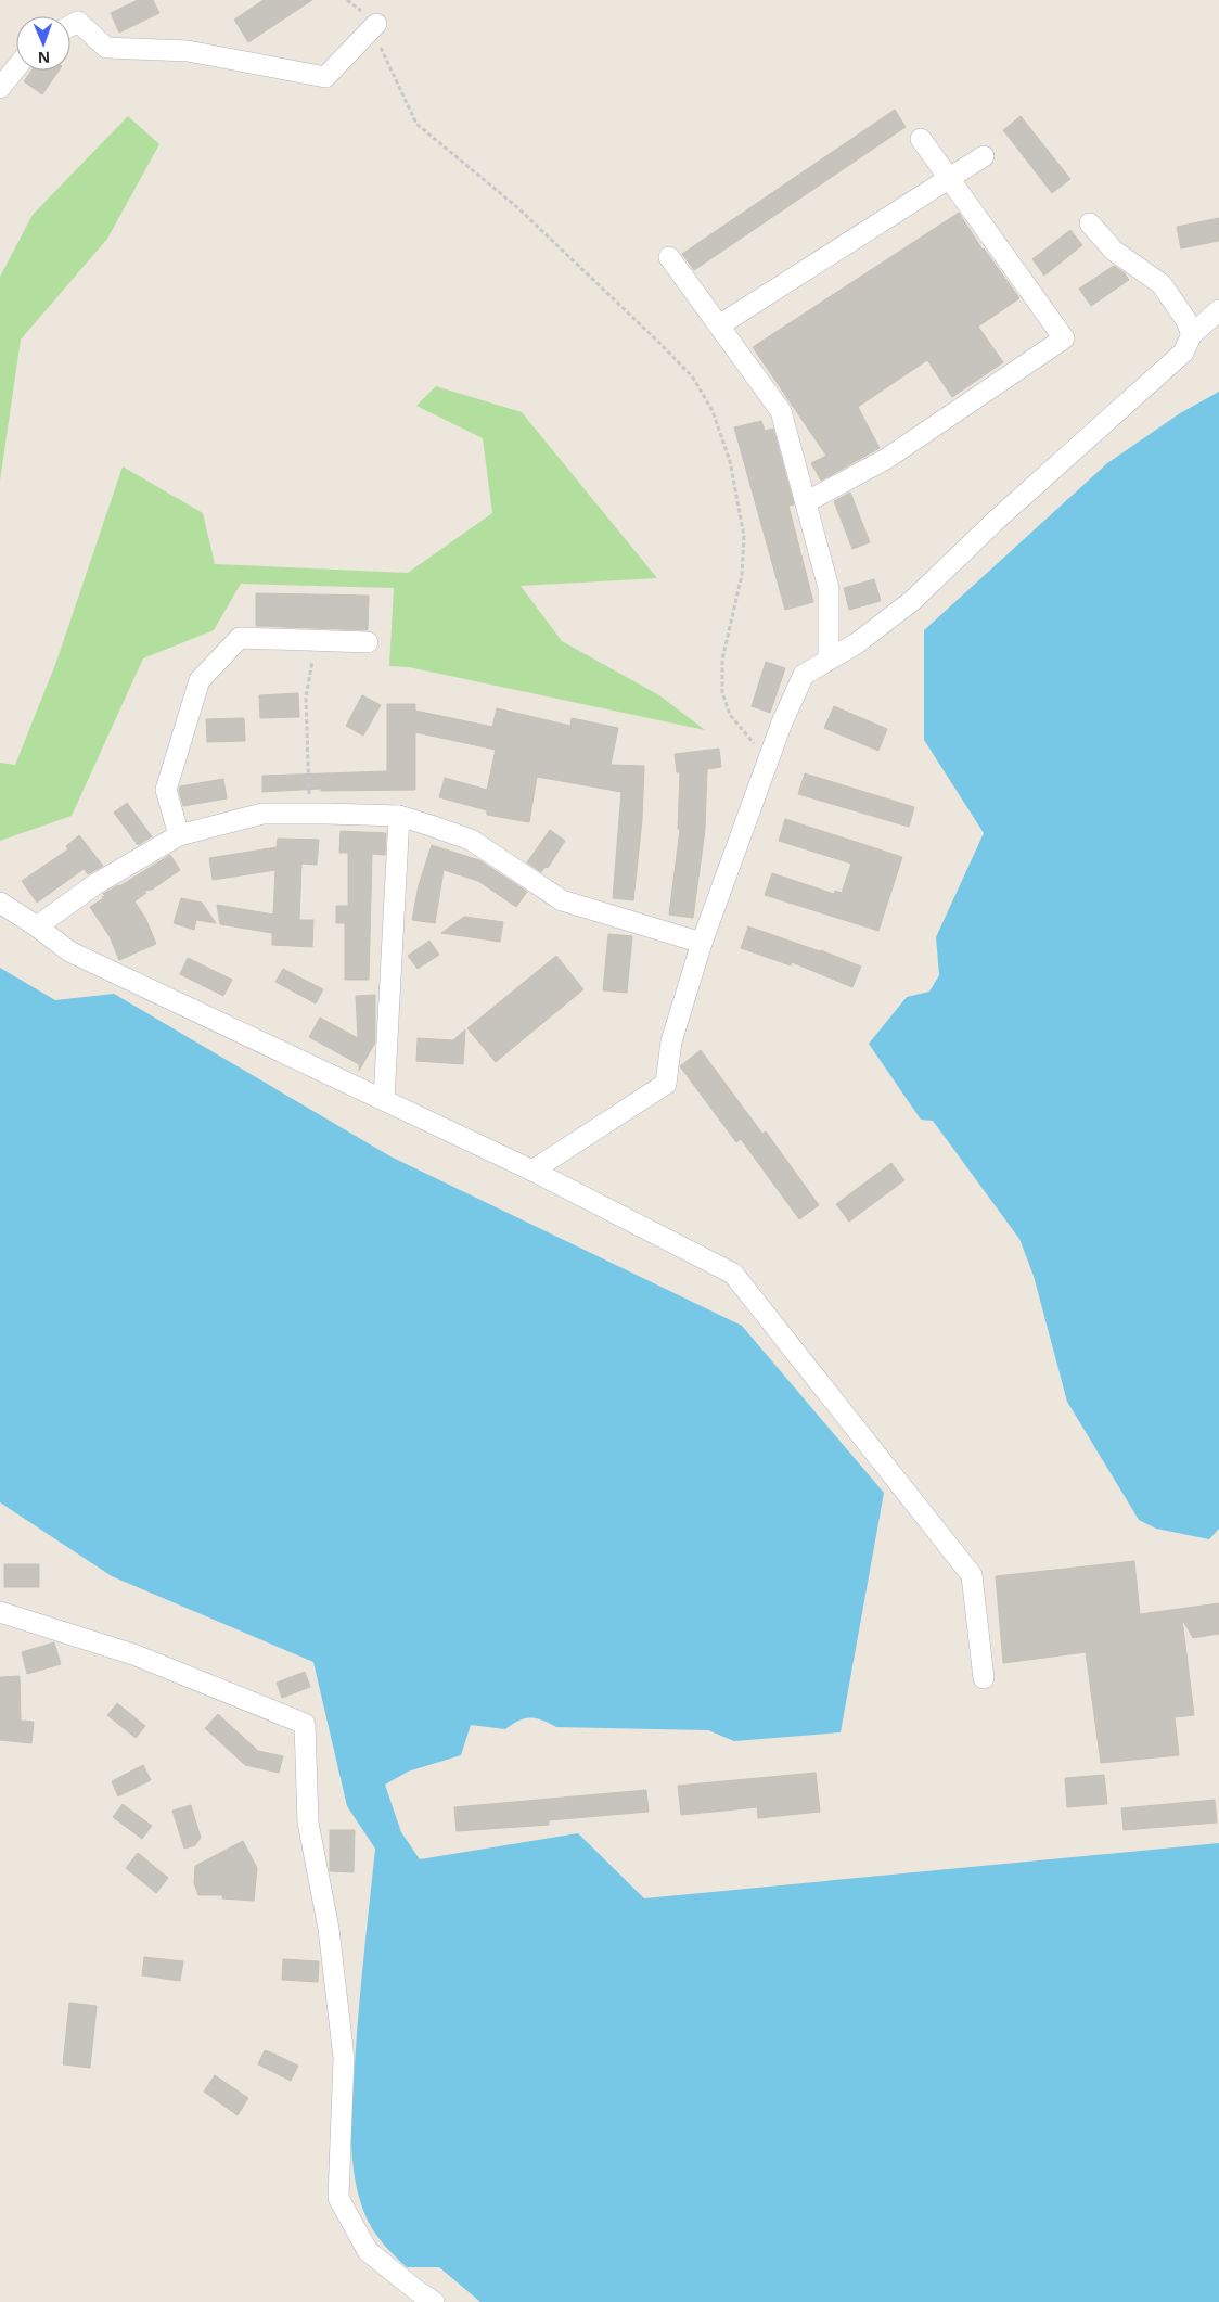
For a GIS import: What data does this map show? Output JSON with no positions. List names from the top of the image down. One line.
{"north":"bottom"}
